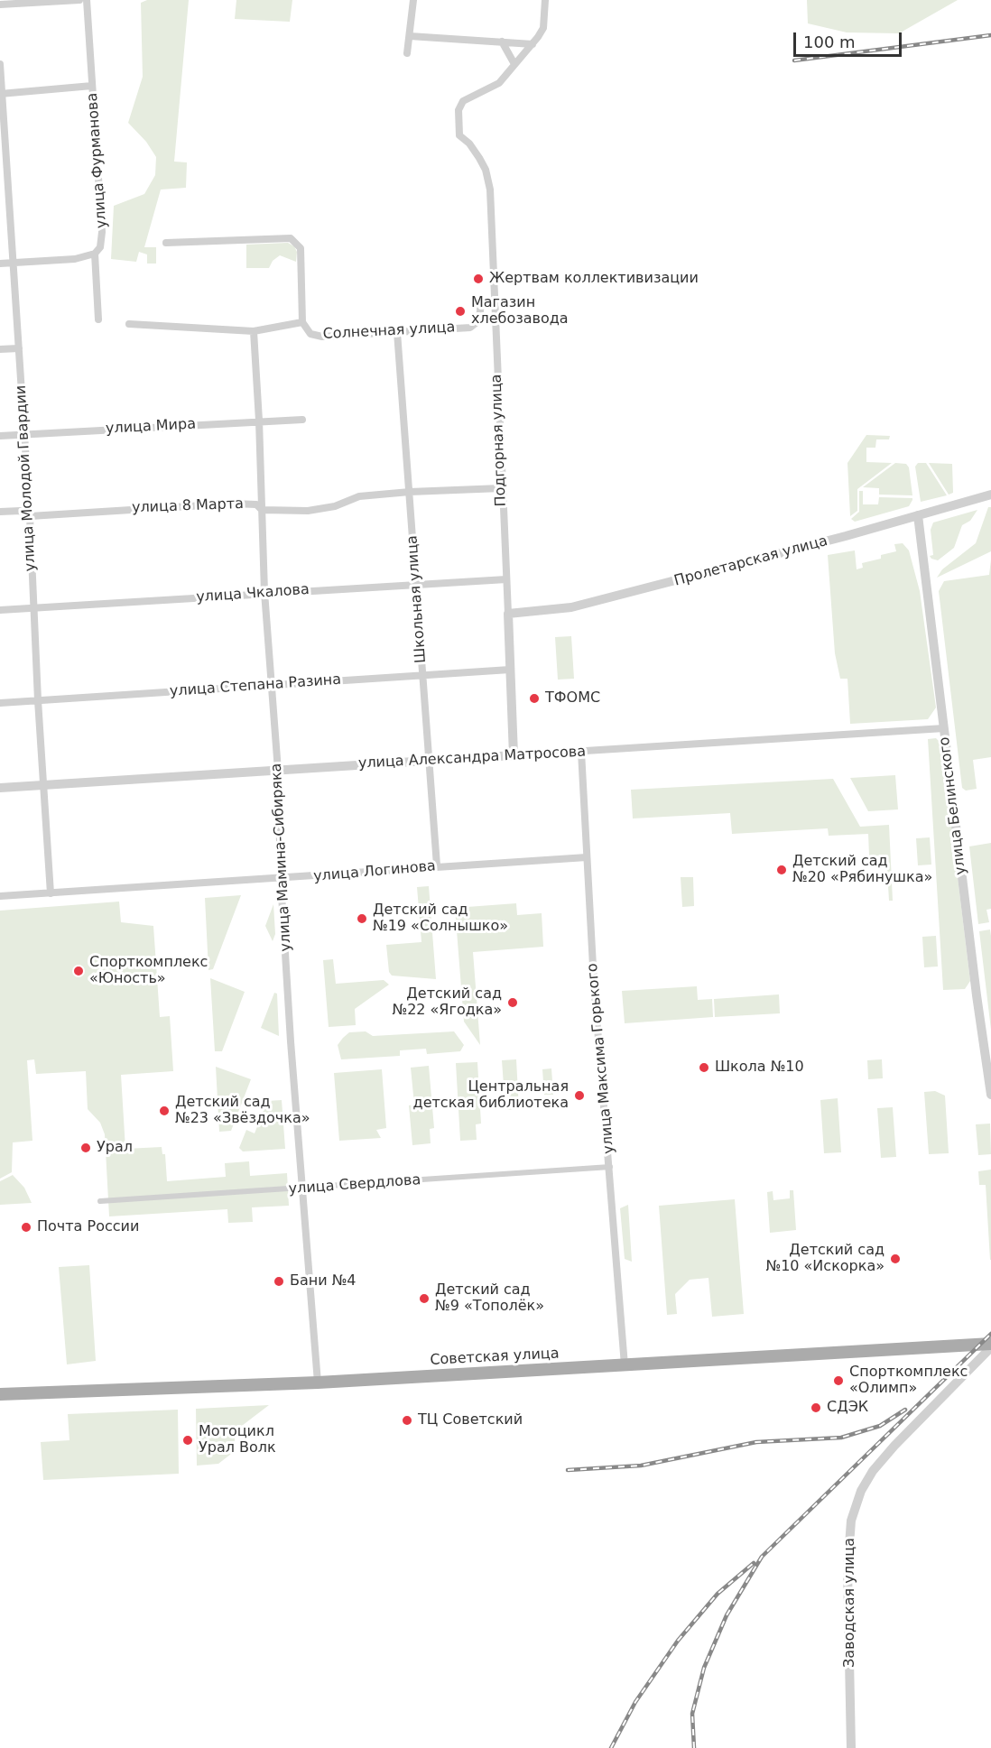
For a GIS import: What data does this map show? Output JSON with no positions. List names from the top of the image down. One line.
{"streets":{"main road":["Советская улица"],"street":["улица Фурманова","Солнечная улица","улица Мира","Подгорная улица","улица Молодой Гвардии","улица 8 Марта","Пролетарская улица","улица Чкалова","Школьная улица","улица Степана Разина","улица Александра Матросова","улица Белинского","улица Мамина-Сибиряка","улица Логинова","улица Максима Горького","улица Свердлова","Заводская улица"]},"crossings":[["Солнечная улица","Подгорная улица"],["Солнечная улица","Школьная улица"],["Солнечная улица","улица Мамина-Сибиряка"],["улица Мира","улица Молодой Гвардии"],["улица Мира","улица Мамина-Сибиряка"],["Подгорная улица","улица 8 Марта"],["Подгорная улица","Пролетарская улица"],["Подгорная улица","улица Чкалова"],["Подгорная улица","улица Степана Разина"],["Подгорная улица","улица Александра Матросова"],["улица Молодой Гвардии","улица 8 Марта"],["улица Молодой Гвардии","улица Чкалова"],["улица Молодой Гвардии","улица Степана Разина"],["улица Молодой Гвардии","улица Александра Матросова"],["улица Молодой Гвардии","улица Логинова"],["улица 8 Марта","Школьная улица"],["улица 8 Марта","улица Мамина-Сибиряка"],["Пролетарская улица","улица Белинского"],["улица Чкалова","Школьная улица"],["улица Чкалова","улица Мамина-Сибиряка"],["Школьная улица","улица Степана Разина"],["Школьная улица","улица Александра Матросова"],["Школьная улица","улица Логинова"],["улица Степана Разина","улица Мамина-Сибиряка"],["улица Александра Матросова","улица Белинского"],["улица Александра Матросова","улица Мамина-Сибиряка"],["улица Александра Матросова","улица Максима Горького"],["улица Мамина-Сибиряка","улица Логинова"],["улица Мамина-Сибиряка","улица Свердлова"],["улица Мамина-Сибиряка","Советская улица"],["улица Логинова","улица Максима Горького"],["улица Максима Горького","улица Свердлова"],["улица Максима Горького","Советская улица"],["Советская улица","Заводская улица"]],"places":["Жертвам коллективизации","Магазин хлебозавода","ТФОМС","Детский сад №20 «Рябинушка»","Детский сад №19 «Солнышко»","Спорткомплекс «Юность»","Детский сад №22 «Ягодка»","Школа №10","Центральная детская библиотека","Детский сад №23 «Звёздочка»","Урал","Почта России","Детский сад №10 «Искорка»","Бани №4","Детский сад №9 «Тополёк»","Спорткомплекс «Олимп»","СДЭК","ТЦ Советский","Мотоцикл Урал Волк"],"scale_bar":"100 m"}
